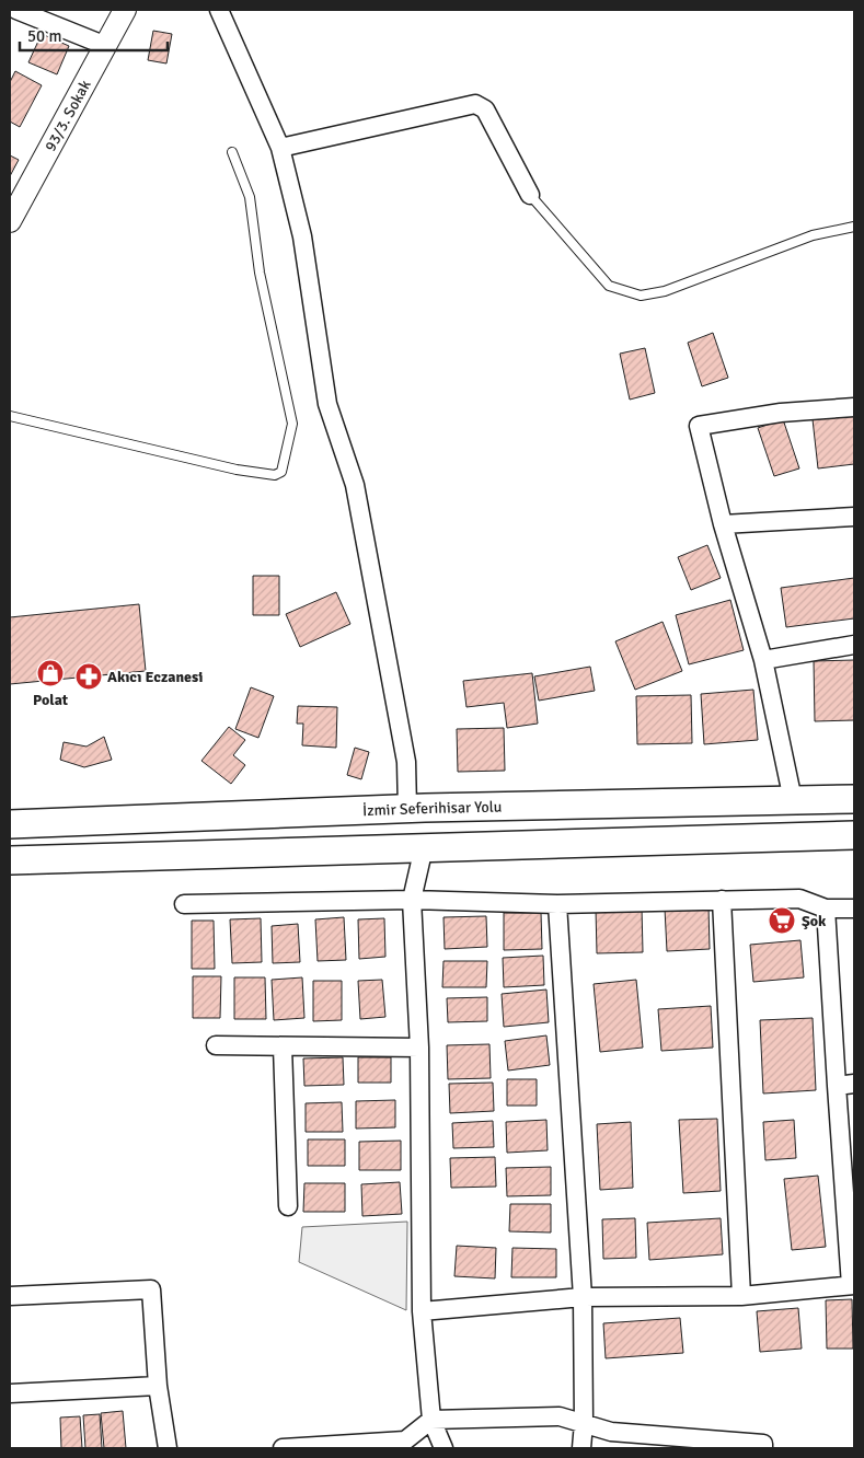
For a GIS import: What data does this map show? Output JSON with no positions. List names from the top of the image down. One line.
{"streets":{"main road":["İzmir Seferihisar Yolu"],"street":["93/3. Sokak"]},"places":{"shop":["Polat"],"pharmacy":["Akıcı Eczanesi"],"supermarket":["Şok"]},"scale_bar":"50 m"}
